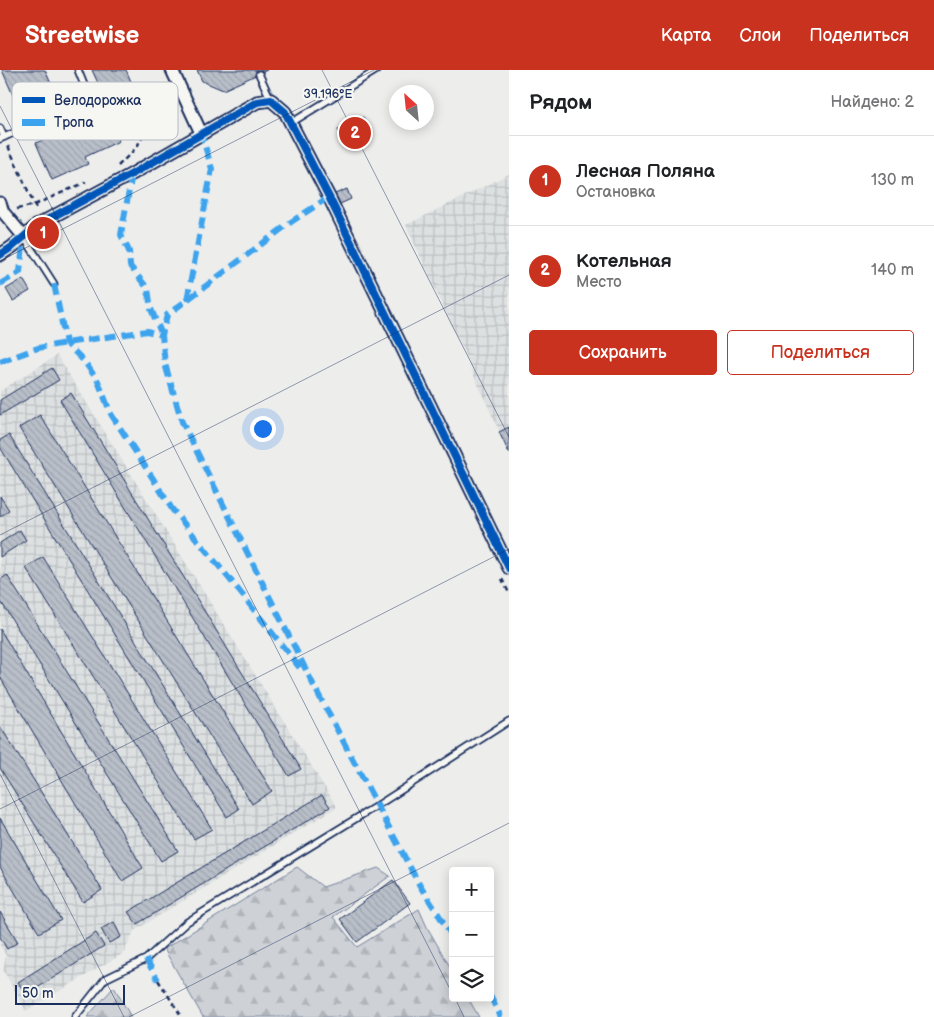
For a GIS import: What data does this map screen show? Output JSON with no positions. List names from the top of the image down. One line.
{"legend":["Велодорожка","Тропа"],"scale_bar":"50 m","north":"top left","page":{"header":"Streetwise","nav":["Карта","Слои","Поделиться"],"heading":["Рядом","Найдено: 2"],"pins":["2","1"],"list":[{"mark":"1","name":"Лесная Поляна","note":"Остановка","value":"130 m"},{"mark":"2","name":"Котельная","note":"Место","value":"140 m"}],"buttons":["Сохранить","Поделиться"],"map_buttons":["+","−"],"scale":"50 m"},"coordinates":["39.196°E"]}
